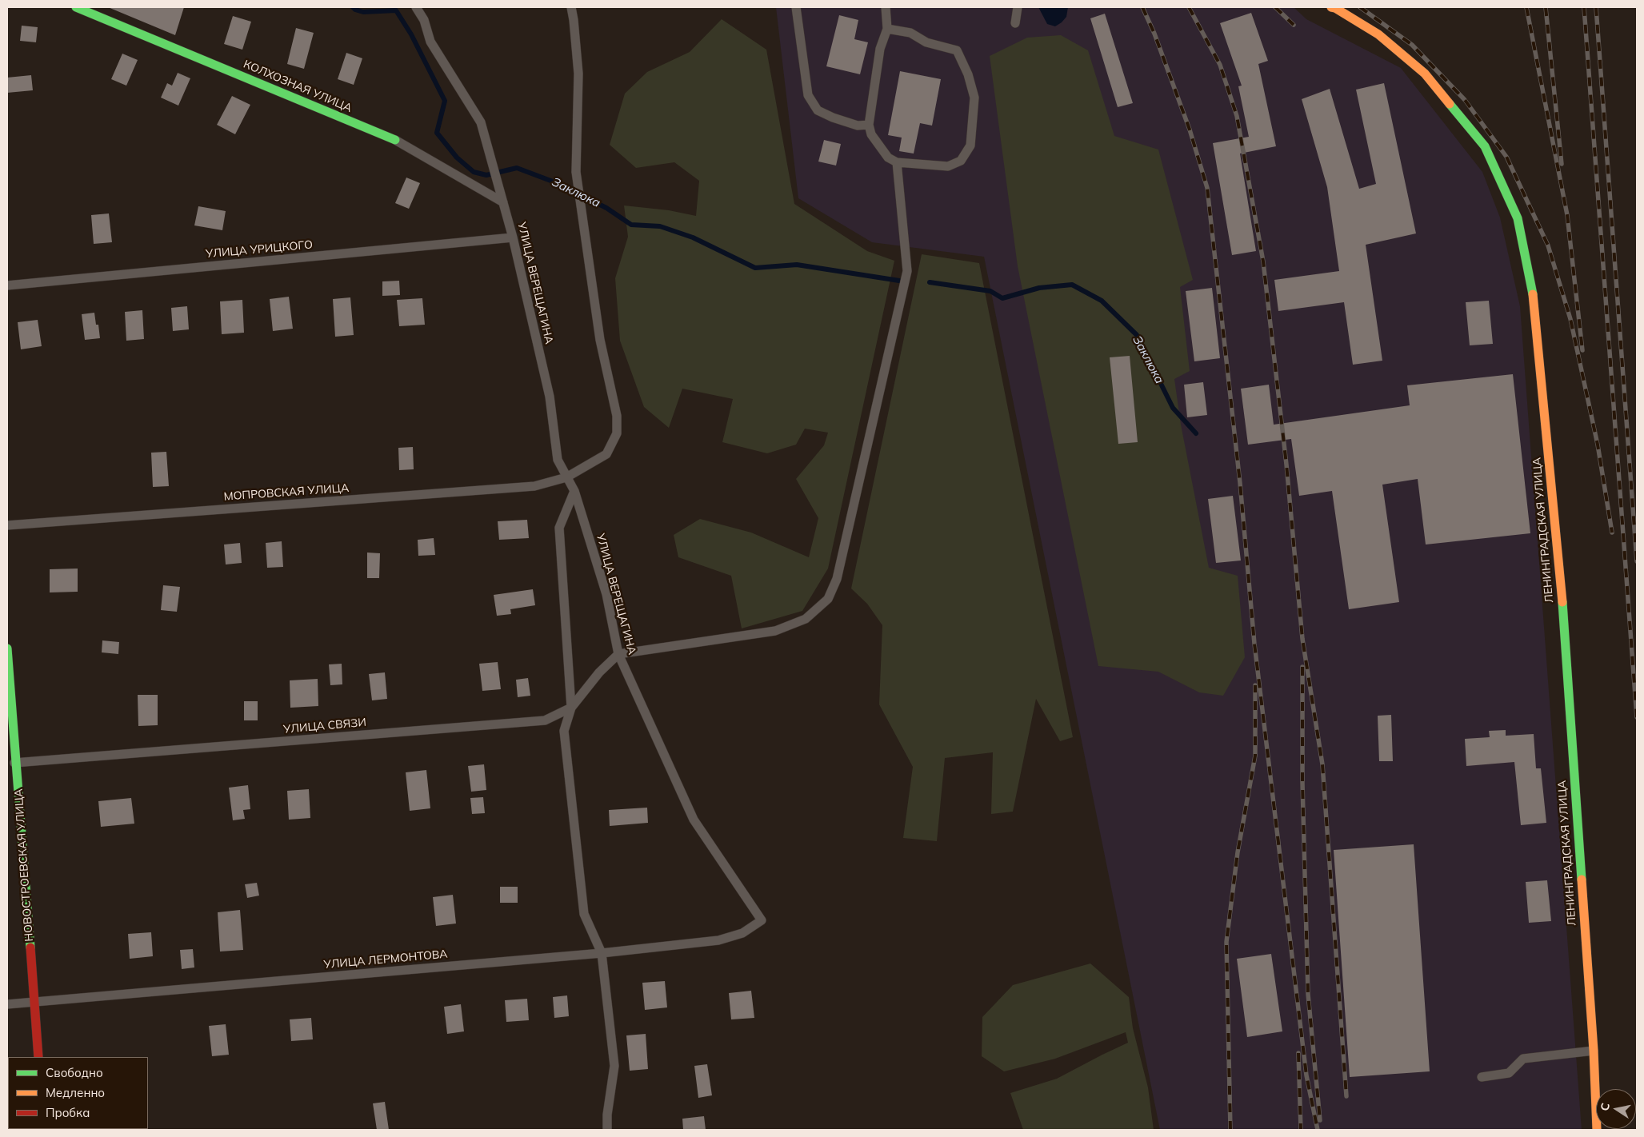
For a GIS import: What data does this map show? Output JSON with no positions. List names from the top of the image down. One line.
{"streets":{"street":["КОЛХОЗНАЯ УЛИЦА","ЛЕНИНГРАДСКАЯ УЛИЦА","НОВОСТРОЕВСКАЯ УЛИЦА"],"lane":["УЛИЦА УРИЦКОГО","УЛИЦА ВЕРЕЩАГИНА","МОПРОВСКАЯ УЛИЦА","УЛИЦА СВЯЗИ","УЛИЦА ЛЕРМОНТОВА"]},"crossings":[["КОЛХОЗНАЯ УЛИЦА","УЛИЦА ВЕРЕЩАГИНА"],["УЛИЦА УРИЦКОГО","УЛИЦА ВЕРЕЩАГИНА"],["УЛИЦА ВЕРЕЩАГИНА","МОПРОВСКАЯ УЛИЦА"],["УЛИЦА ВЕРЕЩАГИНА","УЛИЦА СВЯЗИ"],["УЛИЦА ВЕРЕЩАГИНА","УЛИЦА ЛЕРМОНТОВА"],["УЛИЦА СВЯЗИ","НОВОСТРОЕВСКАЯ УЛИЦА"],["НОВОСТРОЕВСКАЯ УЛИЦА","УЛИЦА ЛЕРМОНТОВА"]],"water":["Заклюка"],"legend":["Свободно","Медленно","Пробка"],"north":"left"}
